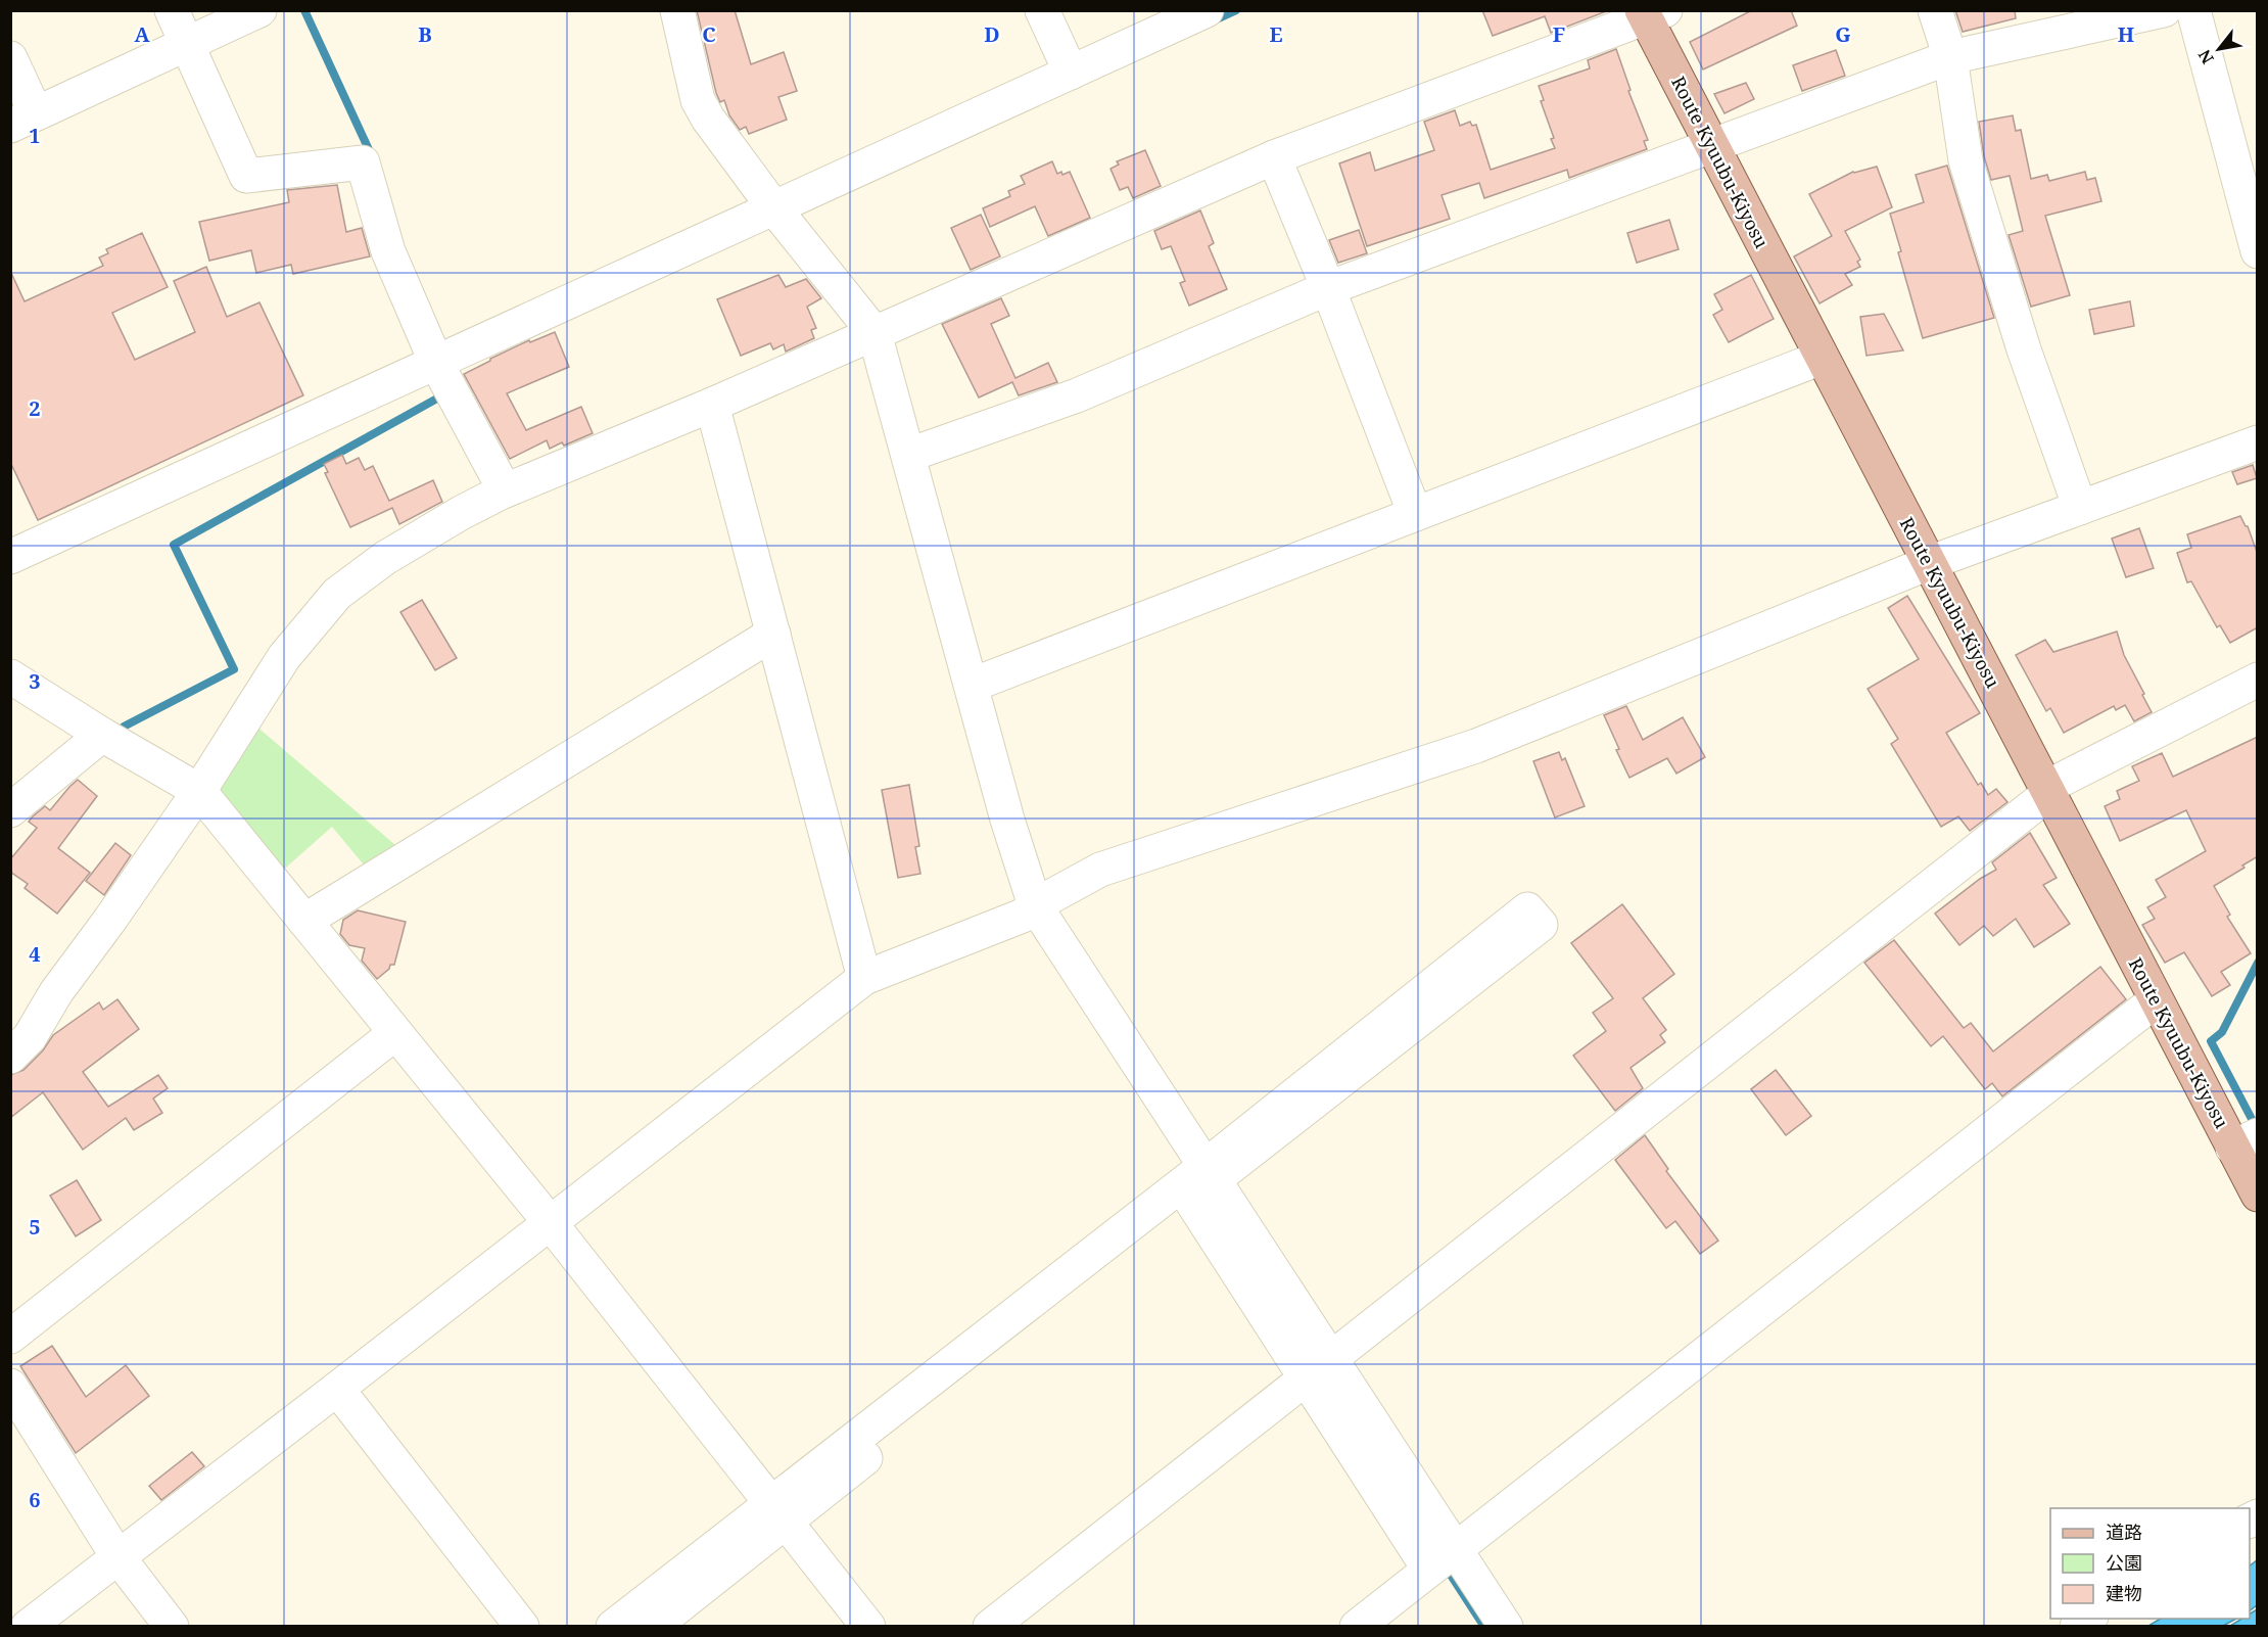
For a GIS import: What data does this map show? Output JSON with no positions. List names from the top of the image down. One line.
{"streets":{"main road":["Route Kyuubu-Kiyosu"]},"legend":["道路","公園","建物"],"north":"bottom left","grid":{"columns":["A","B","C","D","E","F","G","H"],"rows":["1","2","3","4","5","6"]}}
